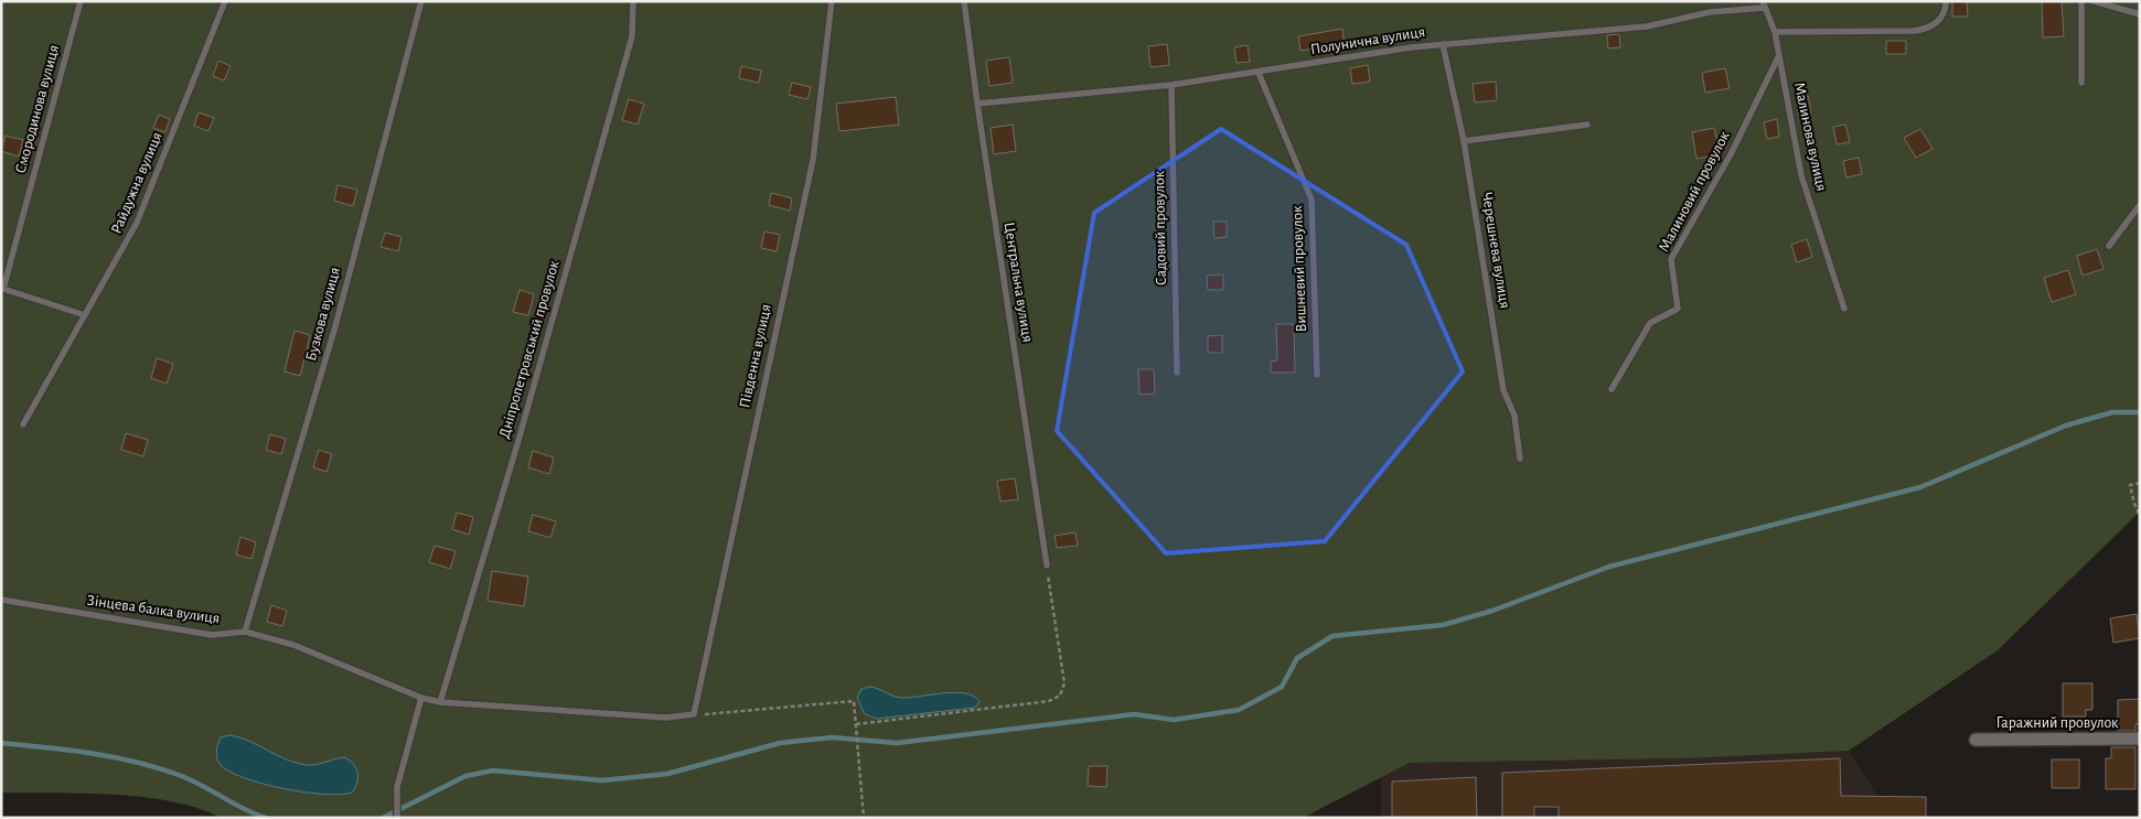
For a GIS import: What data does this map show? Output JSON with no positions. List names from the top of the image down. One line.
{"streets":{"street":["Гаражний провулок"],"lane":["Полунична вулиця","Смородинова вулиця","Малинова вулиця","Райдужна вулиця","Малиновий провулок","Садовий провулок","Черешнева вулиця","Вишневий провулок","Центральна вулиця","Бузкова вулиця","Дніпропетровський провулок","Південна вулиця","Зінцева балка вулиця"]},"crossings":[["Полунична вулиця","Малинова вулиця"],["Полунична вулиця","Садовий провулок"],["Полунична вулиця","Черешнева вулиця"],["Полунична вулиця","Вишневий провулок"],["Полунична вулиця","Центральна вулиця"],["Смородинова вулиця","Райдужна вулиця"],["Малинова вулиця","Малиновий провулок"],["Бузкова вулиця","Зінцева балка вулиця"],["Дніпропетровський провулок","Зінцева балка вулиця"],["Південна вулиця","Зінцева балка вулиця"]]}
